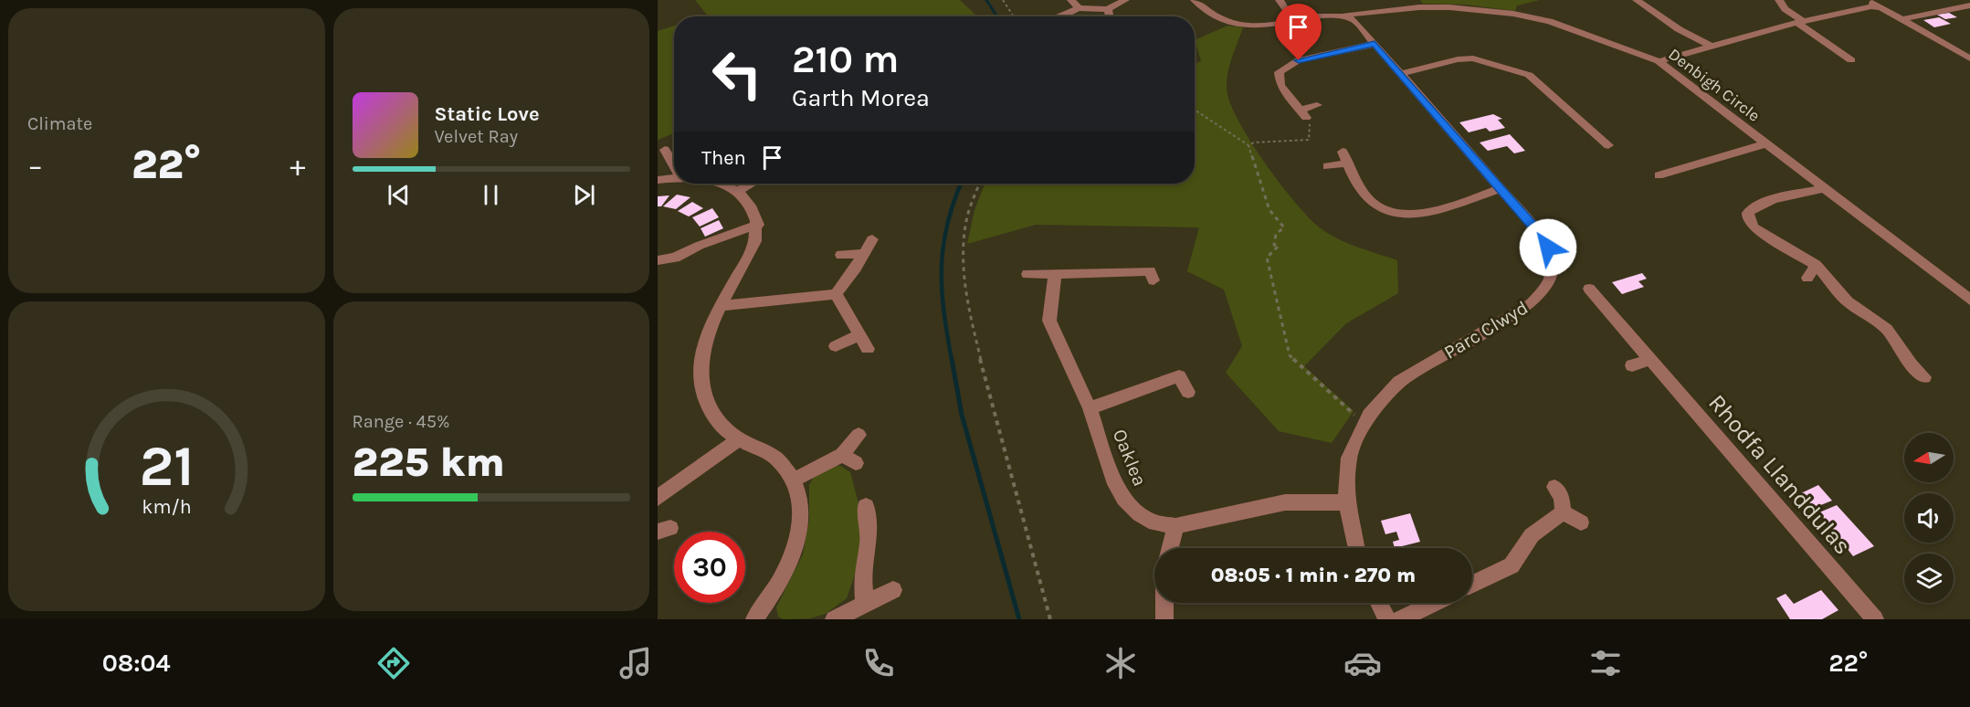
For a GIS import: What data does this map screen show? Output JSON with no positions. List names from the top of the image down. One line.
{"streets":{"street":["Denbigh Circle","Parc Clwyd","Oaklea","Rhodfa Llanddulas"]},"crossings":[["Denbigh Circle","Parc Clwyd"],["Parc Clwyd","Oaklea"]],"north":"left","page":{"tile":["Climate",["Range · 45%","225 km"]],"turn":["210 m","Garth Morea"],"song":["Static Love","Velvet Ray"],"then":"Then","heat":["−","22°","+"],"limit":"30","trip":"08:05 · 1 min · 270 m","tabs":["08:04","22°"],"gauge":["21","km/h"]}}
